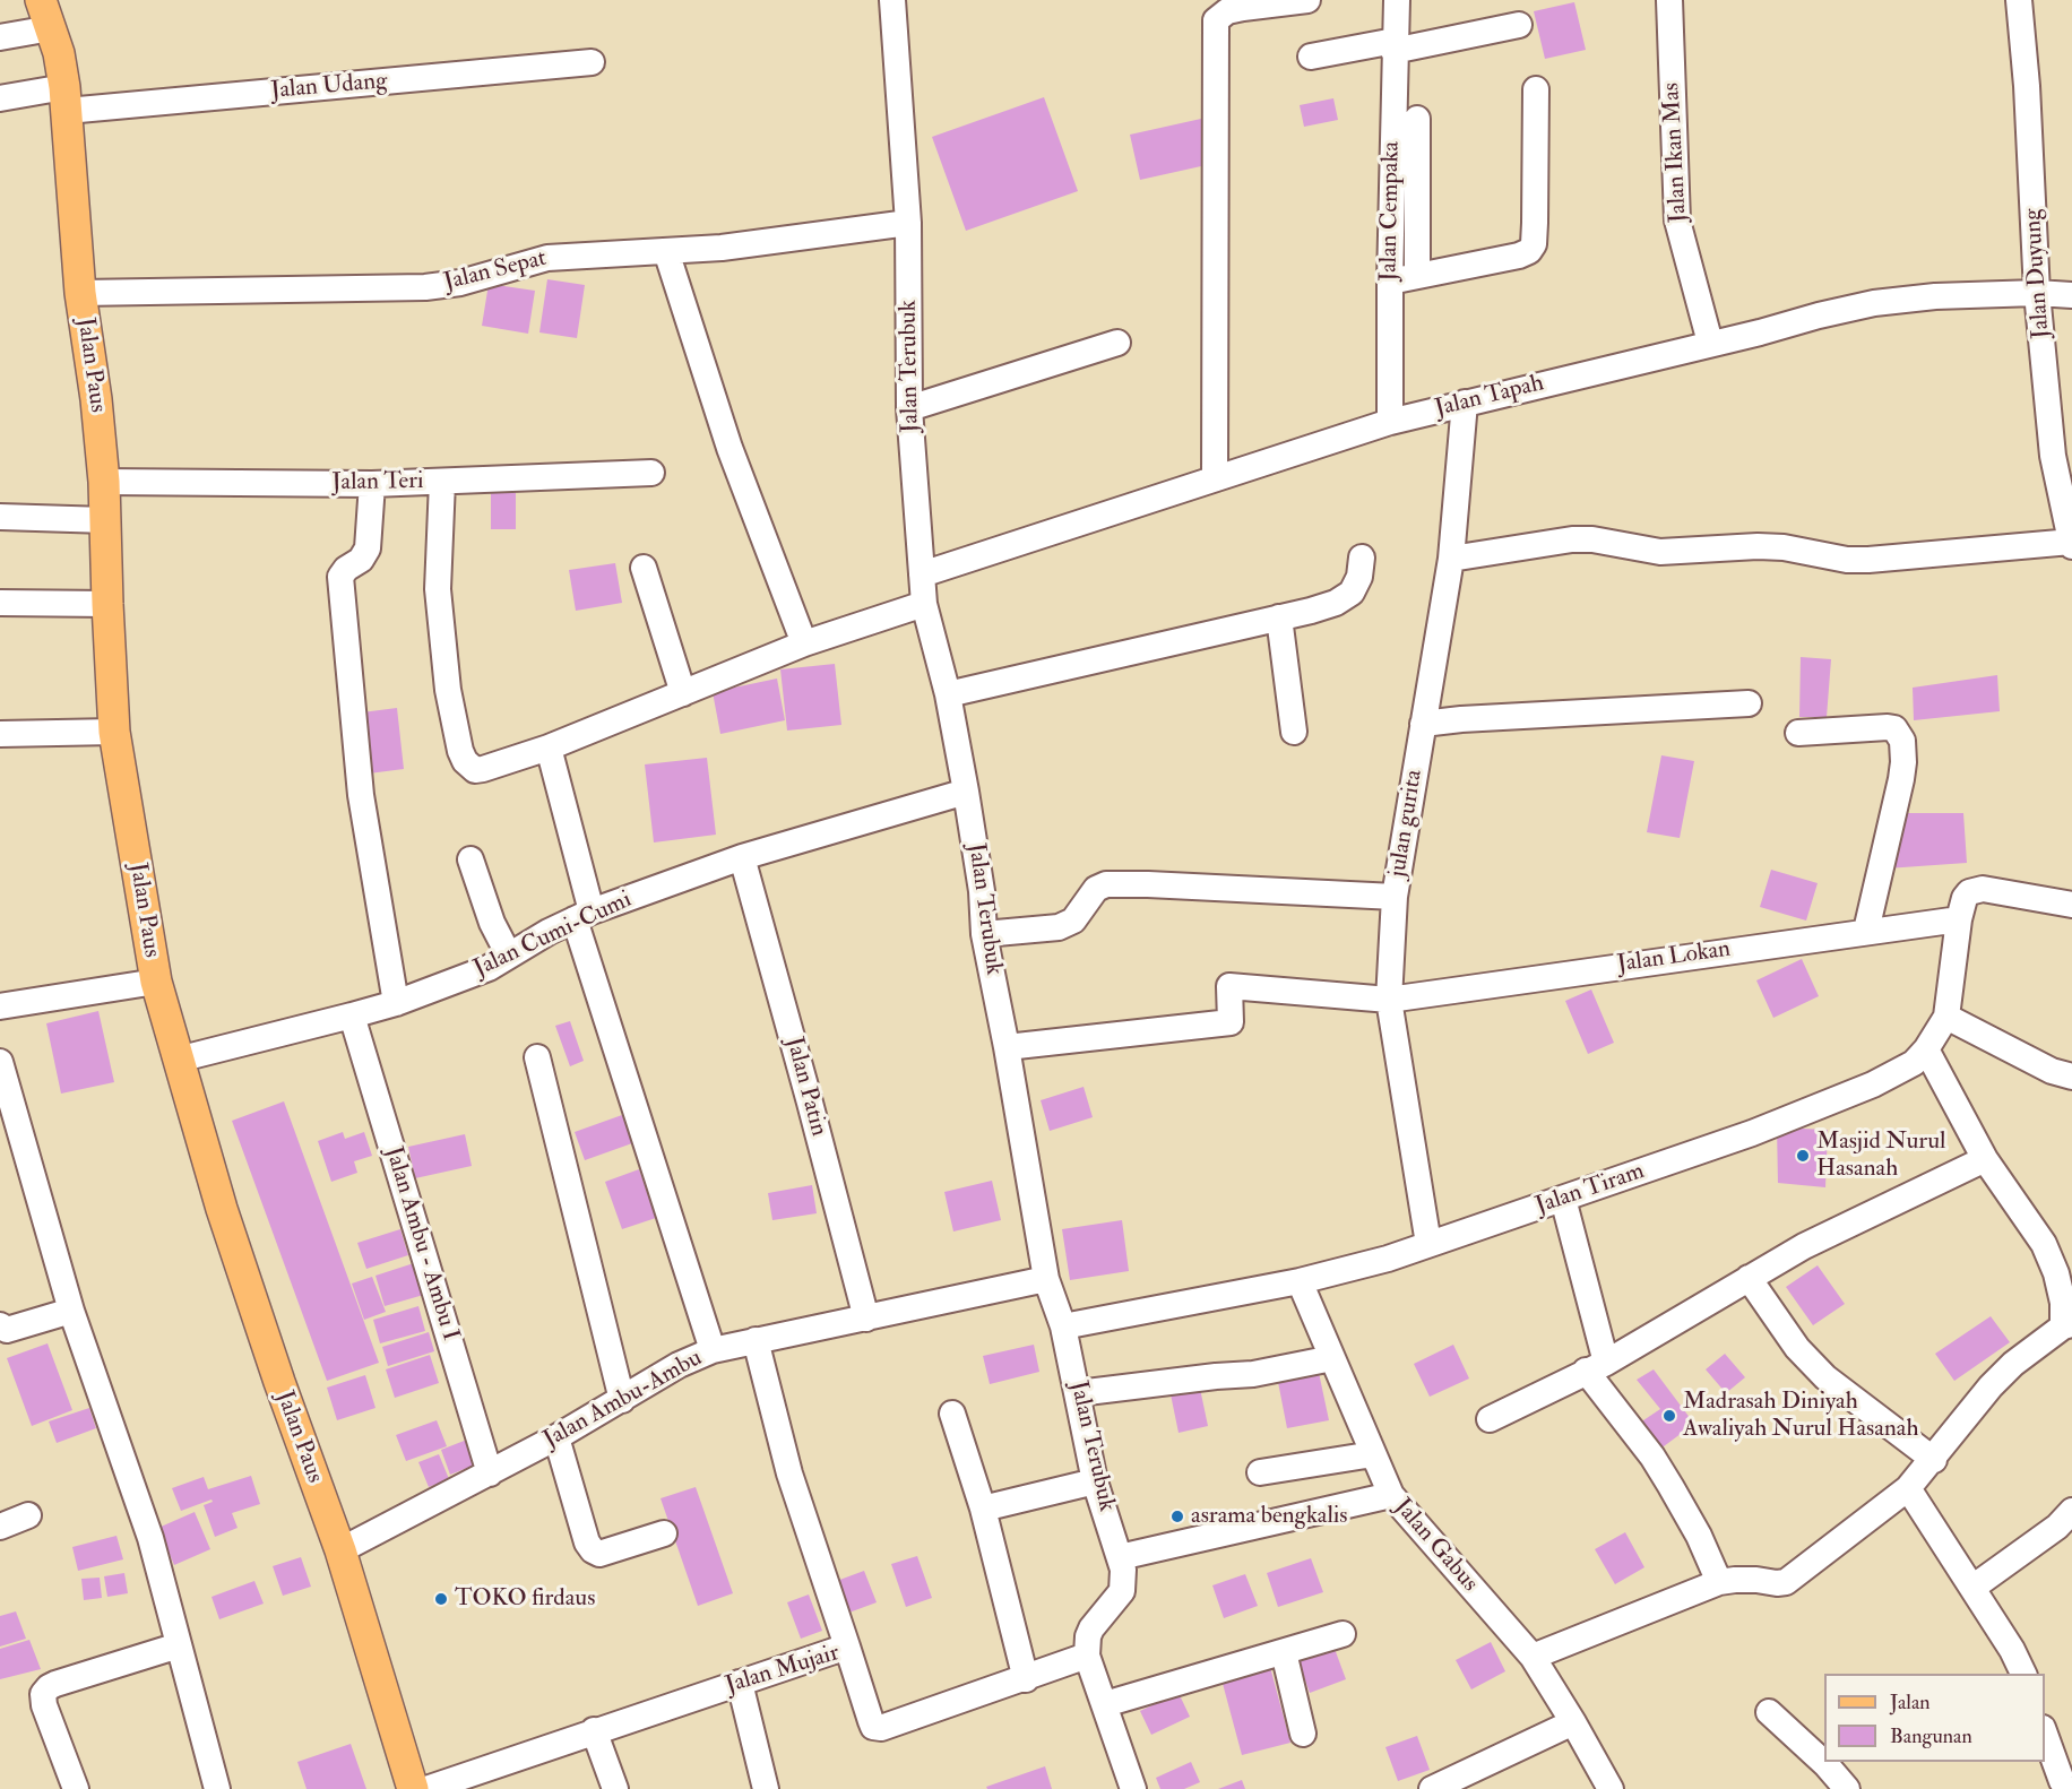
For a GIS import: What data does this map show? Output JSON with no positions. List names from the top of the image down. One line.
{"streets":{"main road":["Jalan Paus"],"street":["Jalan Udang","Jalan Ikan Mas","Jalan Cempaka","Jalan Sepat","Jalan Duyung","Jalan Terubuk","Jalan Tapah","Jalan Teri","julan gurita","Jalan Cumi-Cumi","Jalan Lokan","Jalan Patin","Jalan Tiram","Jalan Ambu - Ambu I","Jalan Ambu-Ambu","Jalan Gabus","Jalan Mujair"]},"crossings":[["Jalan Udang","Jalan Paus"],["Jalan Ikan Mas","Jalan Tapah"],["Jalan Cempaka","Jalan Tapah"],["Jalan Sepat","Jalan Paus"],["Jalan Sepat","Jalan Terubuk"],["Jalan Duyung","Jalan Tapah"],["Jalan Paus","Jalan Teri"],["Jalan Paus","Jalan Cumi-Cumi"],["Jalan Paus","Jalan Ambu-Ambu"],["Jalan Terubuk","Jalan Tapah"],["Jalan Terubuk","Jalan Cumi-Cumi"],["Jalan Terubuk","Jalan Lokan"],["Jalan Terubuk","Jalan Tiram"],["Jalan Terubuk","Jalan Ambu-Ambu"],["Jalan Terubuk","Jalan Mujair"],["Jalan Tapah","julan gurita"],["julan gurita","Jalan Lokan"],["julan gurita","Jalan Tiram"],["Jalan Cumi-Cumi","Jalan Patin"],["Jalan Cumi-Cumi","Jalan Ambu - Ambu I"],["Jalan Patin","Jalan Ambu-Ambu"],["Jalan Tiram","Jalan Gabus"],["Jalan Ambu - Ambu I","Jalan Ambu-Ambu"]],"places":["Masjid Nurul Hasanah","Madrasah Diniyah Awaliyah Nurul Hasanah","asrama bengkalis","TOKO firdaus"],"legend":["Jalan","Bangunan"]}
